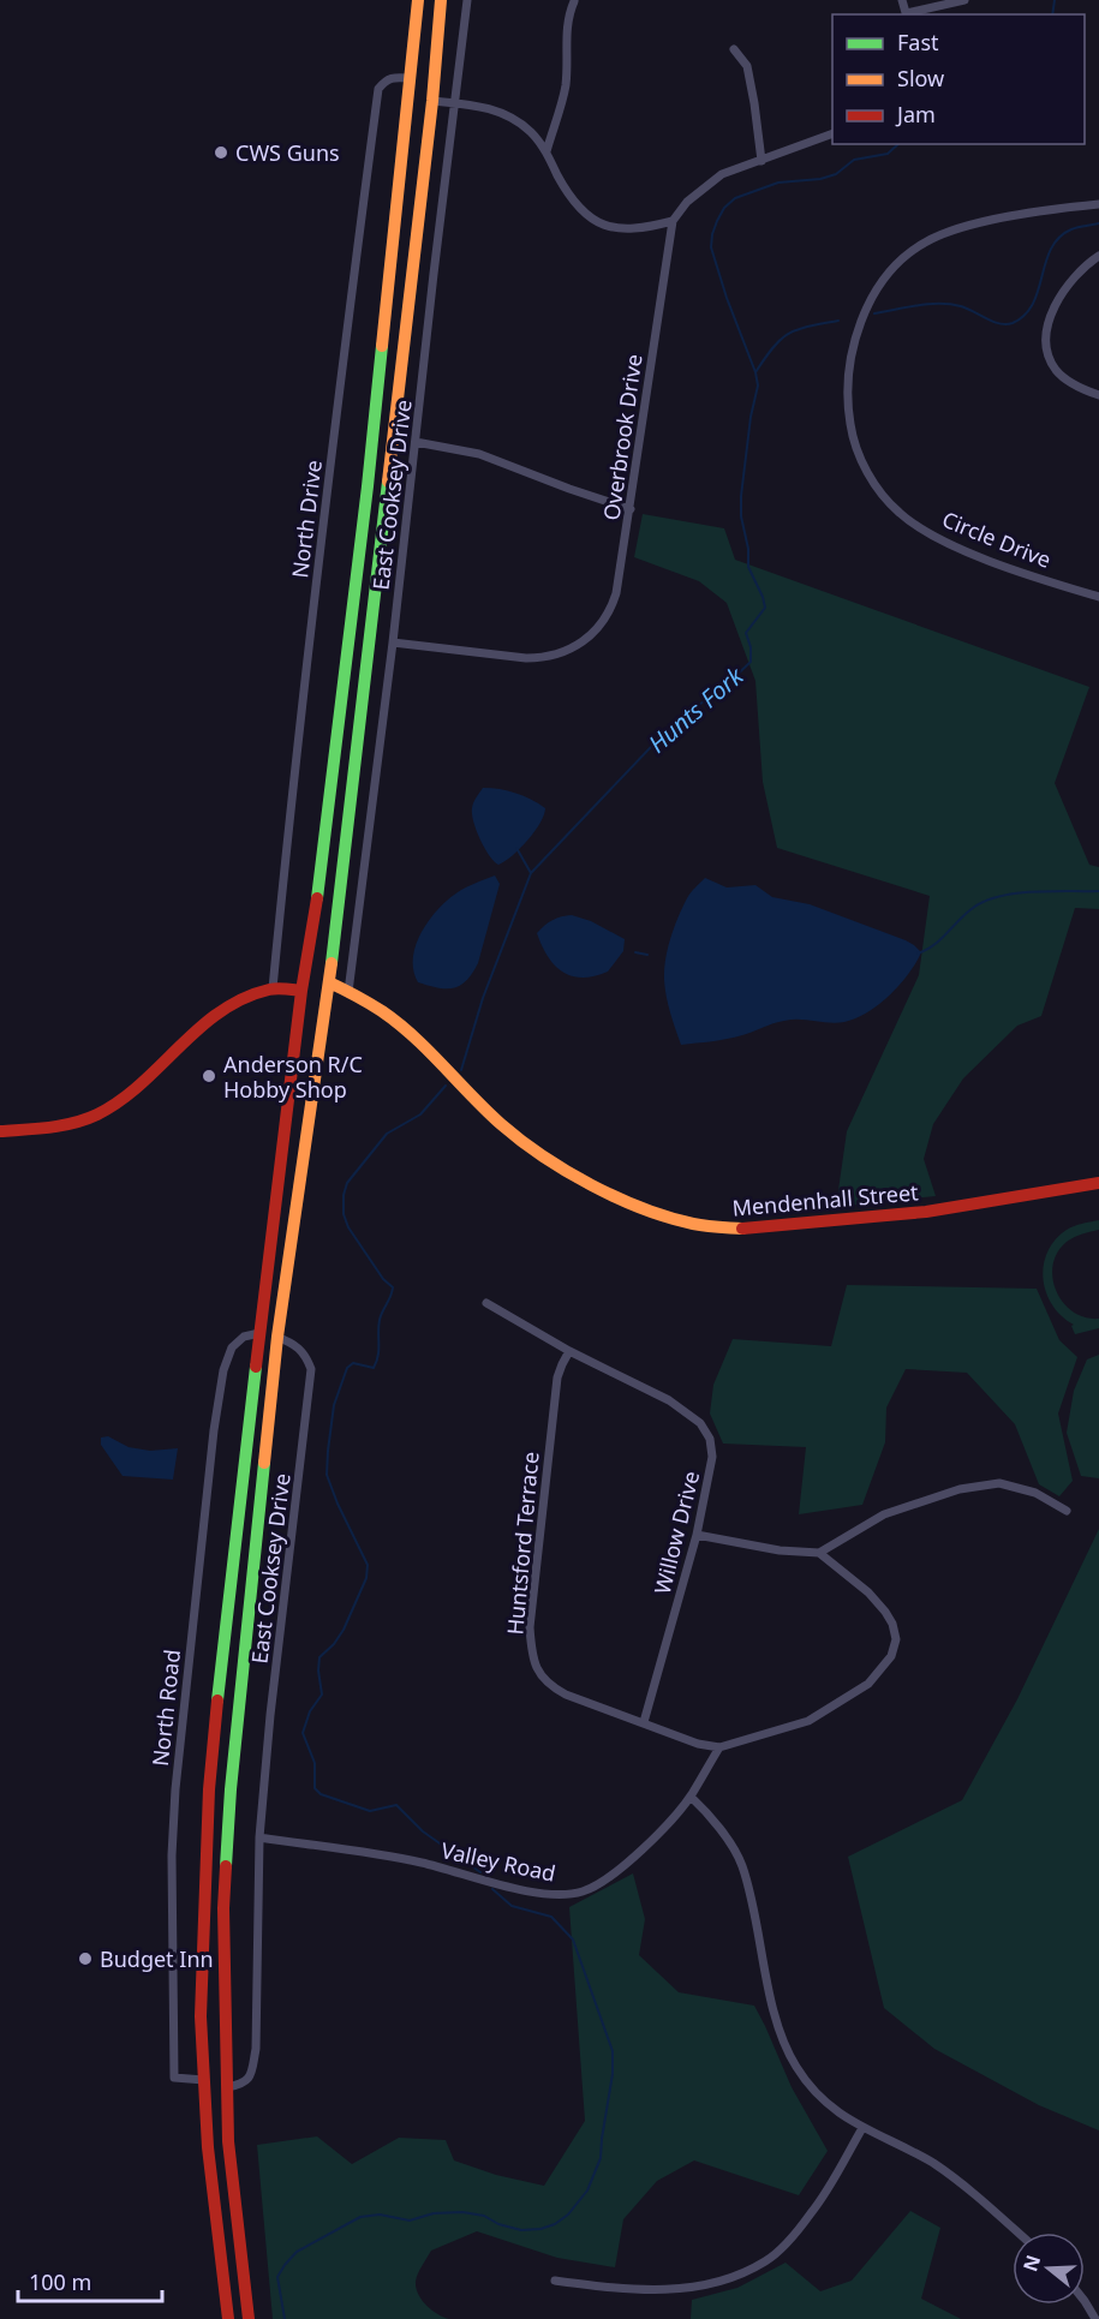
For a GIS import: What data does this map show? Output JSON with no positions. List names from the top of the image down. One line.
{"streets":{"main road":["Mendenhall Street"],"street":["Overbrook Drive","East Cooksey Drive","North Drive","Circle Drive","Willow Drive","Huntsford Terrace","North Road","Valley Road"]},"crossings":[["Overbrook Drive","East Cooksey Drive"],["East Cooksey Drive","Mendenhall Street"],["East Cooksey Drive","North Road"],["East Cooksey Drive","Valley Road"],["Willow Drive","Huntsford Terrace"],["Huntsford Terrace","Valley Road"]],"water":["Hunts Fork"],"places":["CWS Guns","Anderson R/C Hobby Shop","Budget Inn"],"legend":["Fast","Slow","Jam"],"scale_bar":"100 m","north":"left"}
